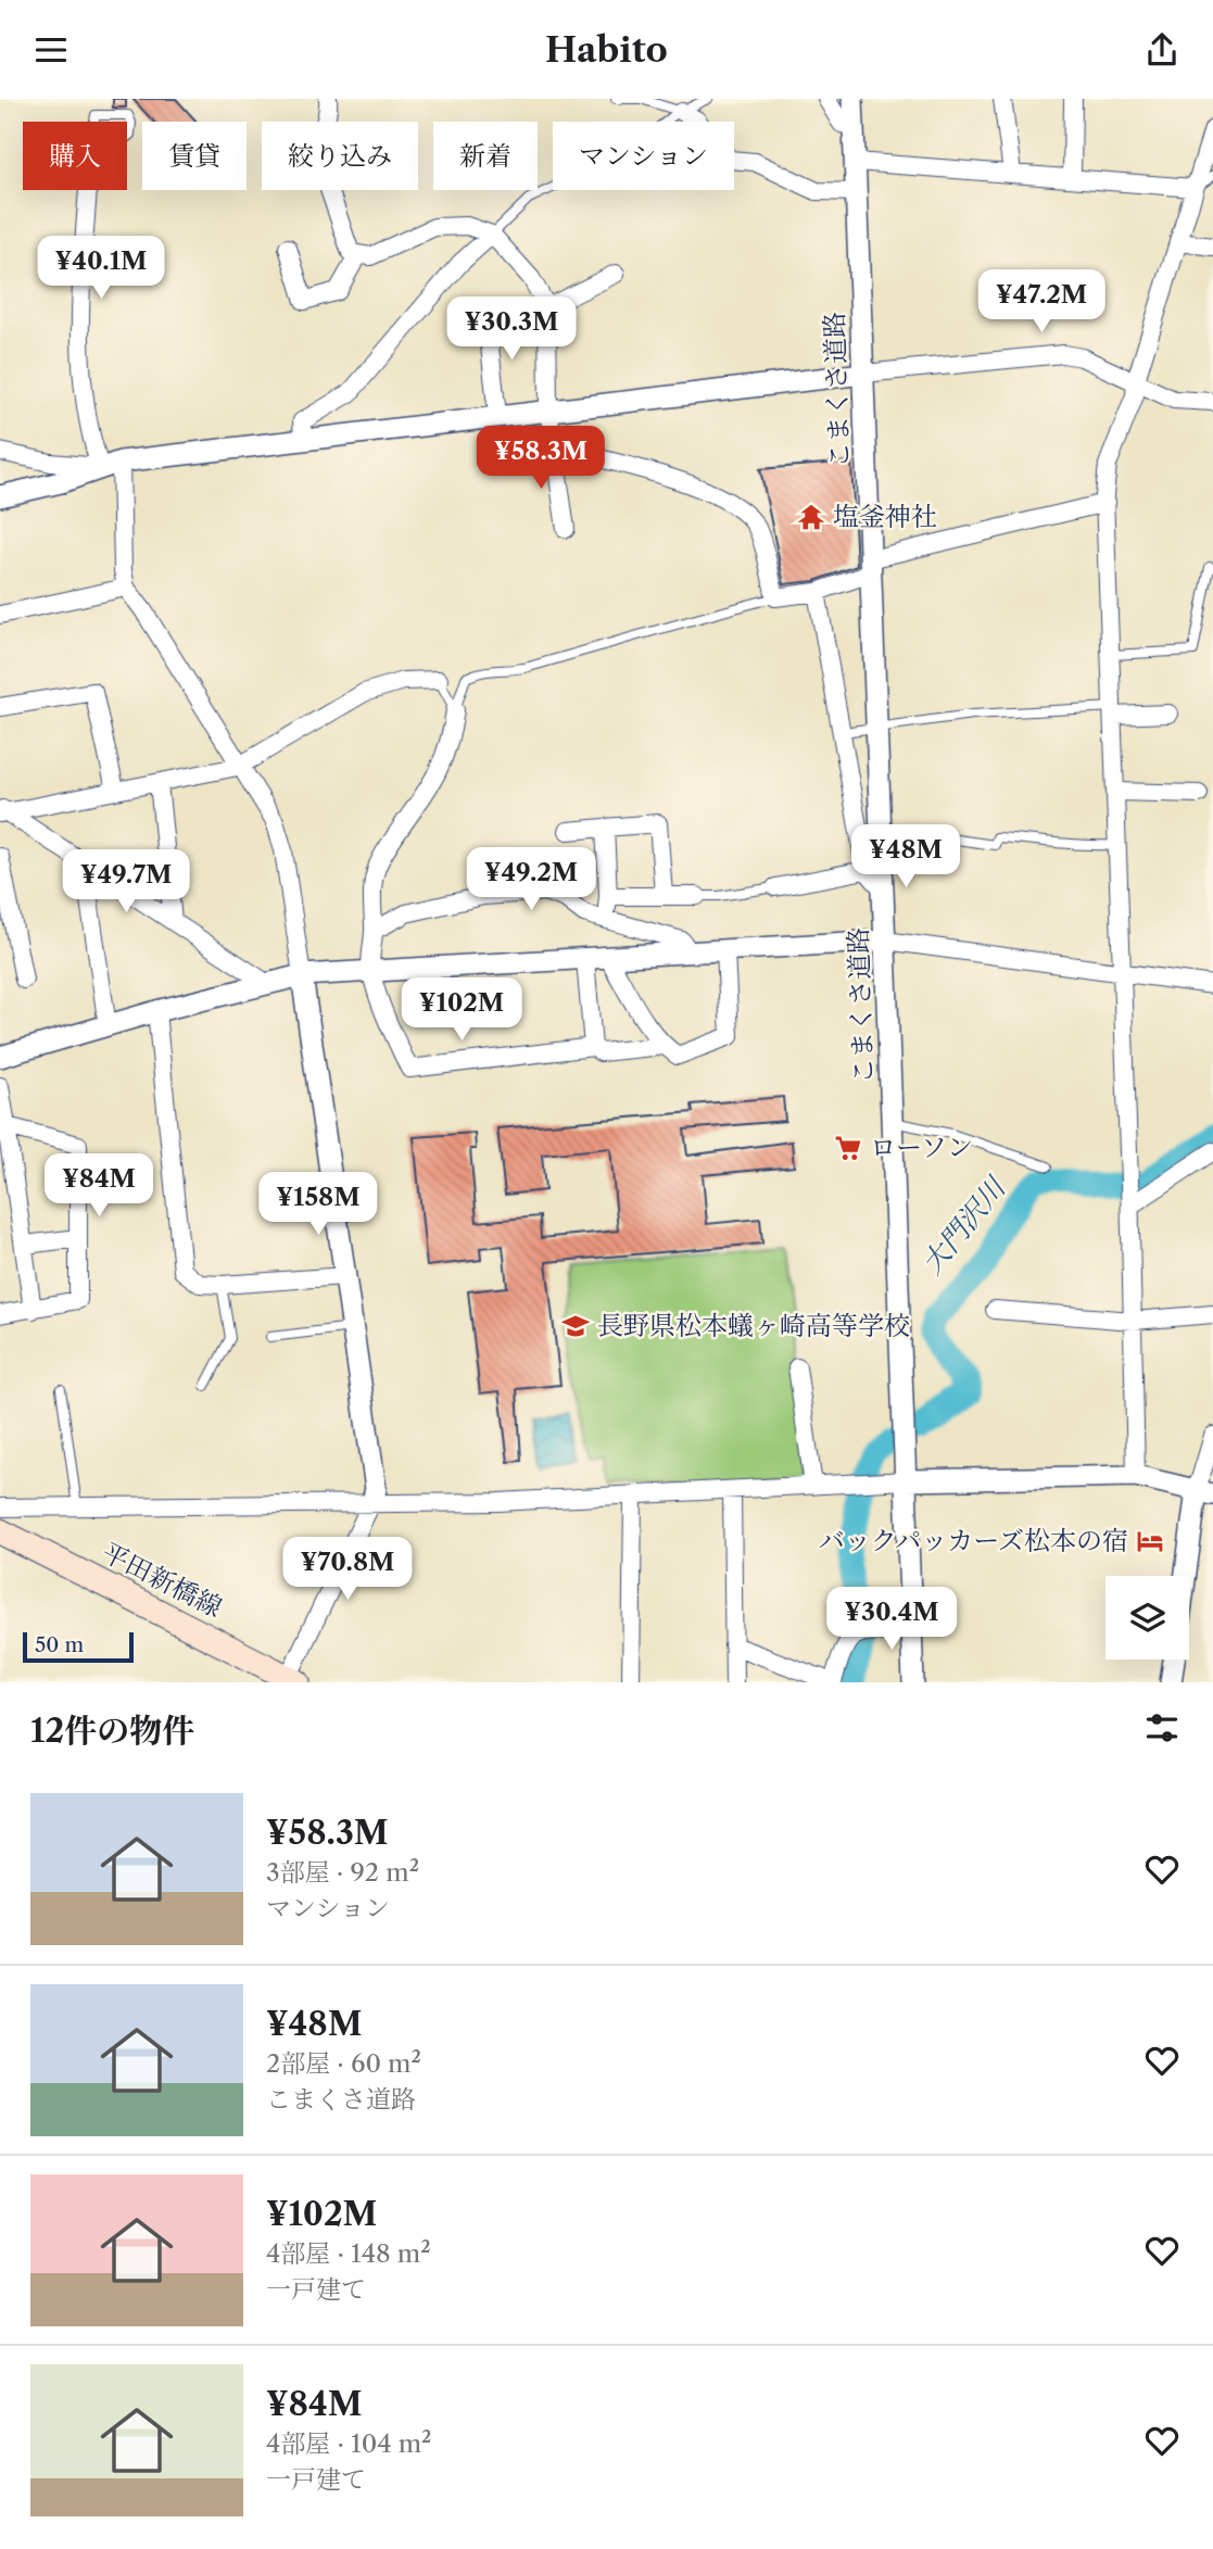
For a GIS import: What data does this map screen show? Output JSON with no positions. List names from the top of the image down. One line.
{"streets":{"main road":["平田新橋線"],"street":["こまくさ道路"]},"water":["大門沢川"],"places":{"temple":["塩釜神社"],"supermarket":["ローソン"],"school or university":["長野県松本蟻ヶ崎高等学校"],"hotel":["バックパッカーズ松本の宿"]},"scale_bar":"50 m","page":{"header":"Habito","chip":["購入","賃貸","絞り込み","新着","マンション"],"price":["¥40.1M","¥47.2M","¥30.3M","¥58.3M","¥48M","¥49.2M","¥49.7M","¥102M","¥84M","¥158M","¥70.8M","¥30.4M"],"scale":"50 m","heading":"12件の物件","list":[{"name":"¥58.3M","note":"3部屋 · 92 m² · マンション"},{"name":"¥48M","note":"2部屋 · 60 m² · こまくさ道路"},{"name":"¥102M","note":"4部屋 · 148 m² · 一戸建て"},{"name":"¥84M","note":"4部屋 · 104 m² · 一戸建て"}]}}
